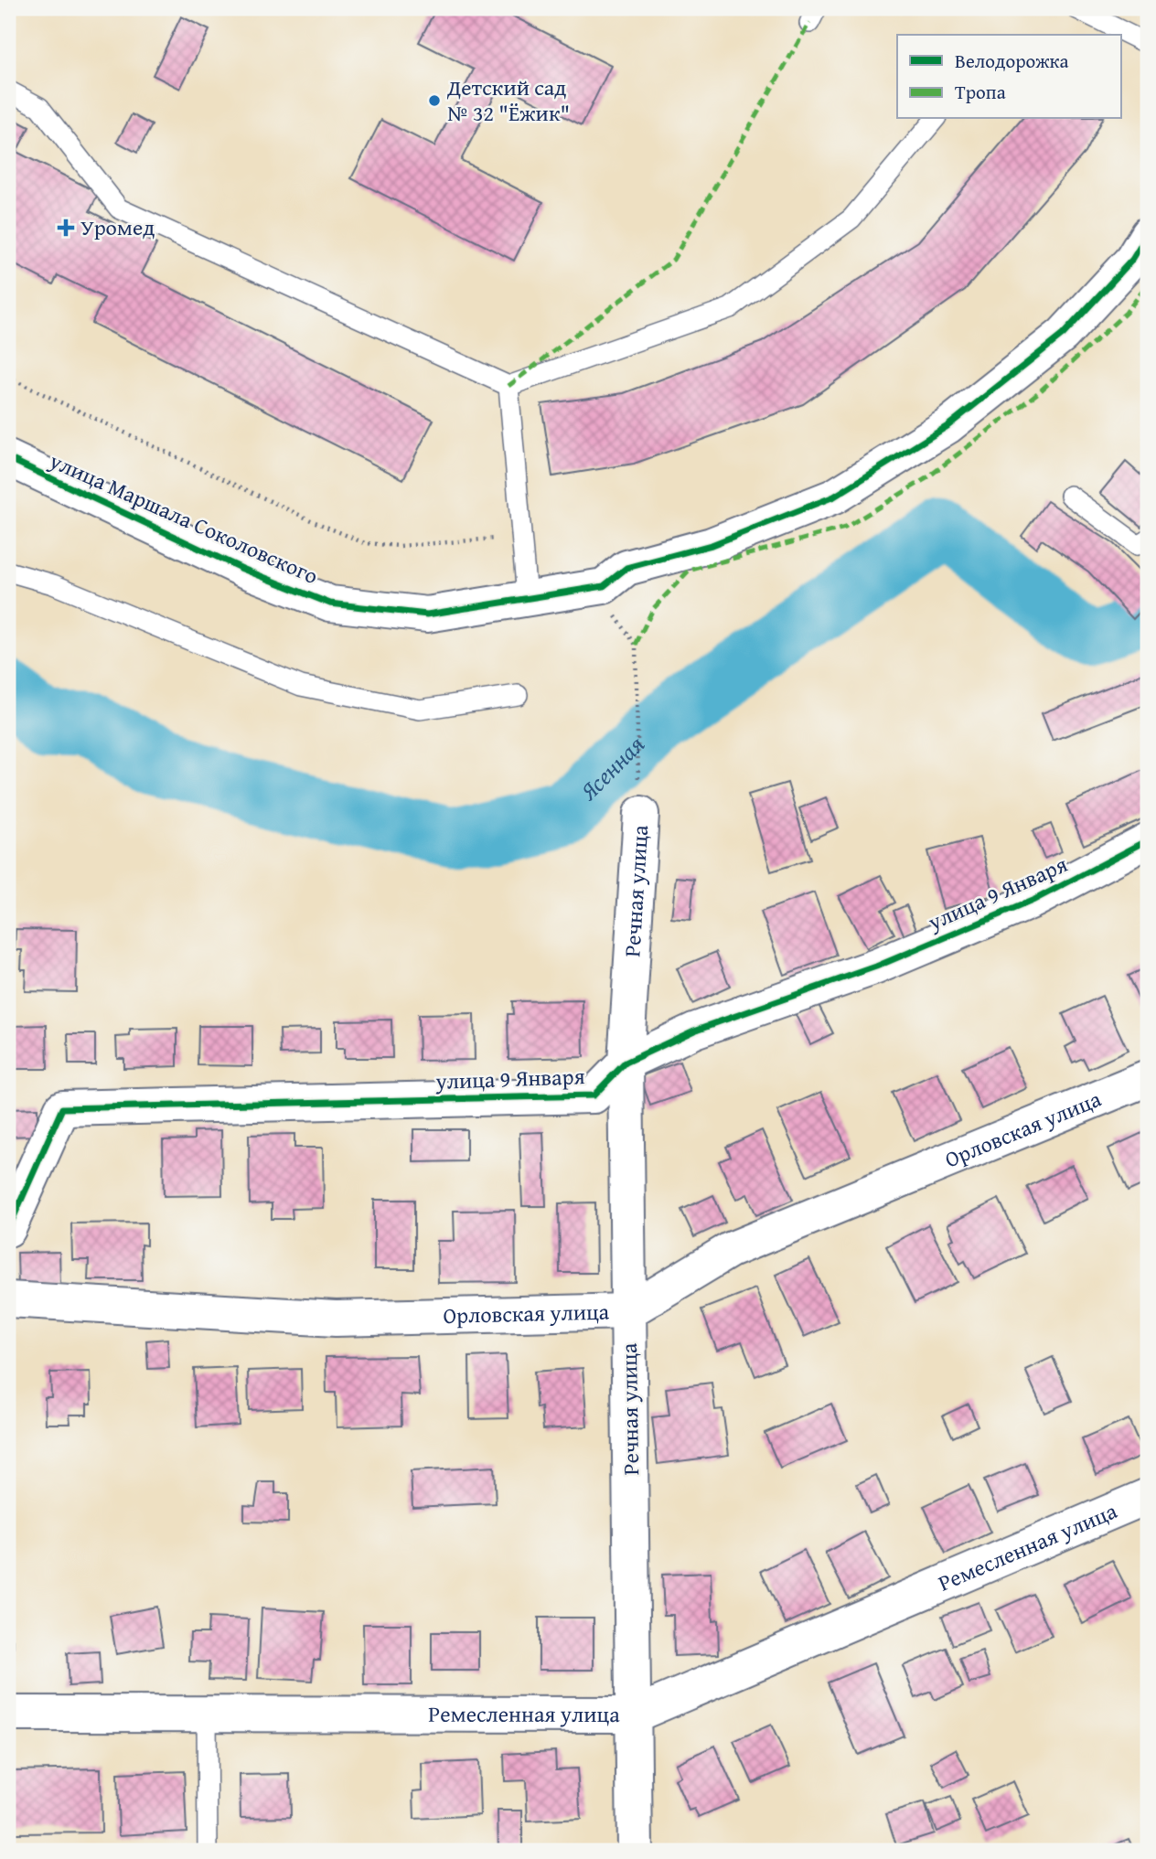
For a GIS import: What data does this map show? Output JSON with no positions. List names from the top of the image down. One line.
{"streets":{"street":["улица Маршала Соколовского","Речная улица","улица 9 Января","Орловская улица","Ремесленная улица"]},"crossings":[["Речная улица","улица 9 Января"],["Речная улица","Орловская улица"],["Речная улица","Ремесленная улица"]],"water":["Ясенная"],"places":{"other":["Детский сад № 32 \"Ёжик\""],"health":["Уромед"]},"legend":["Велодорожка","Тропа"]}
